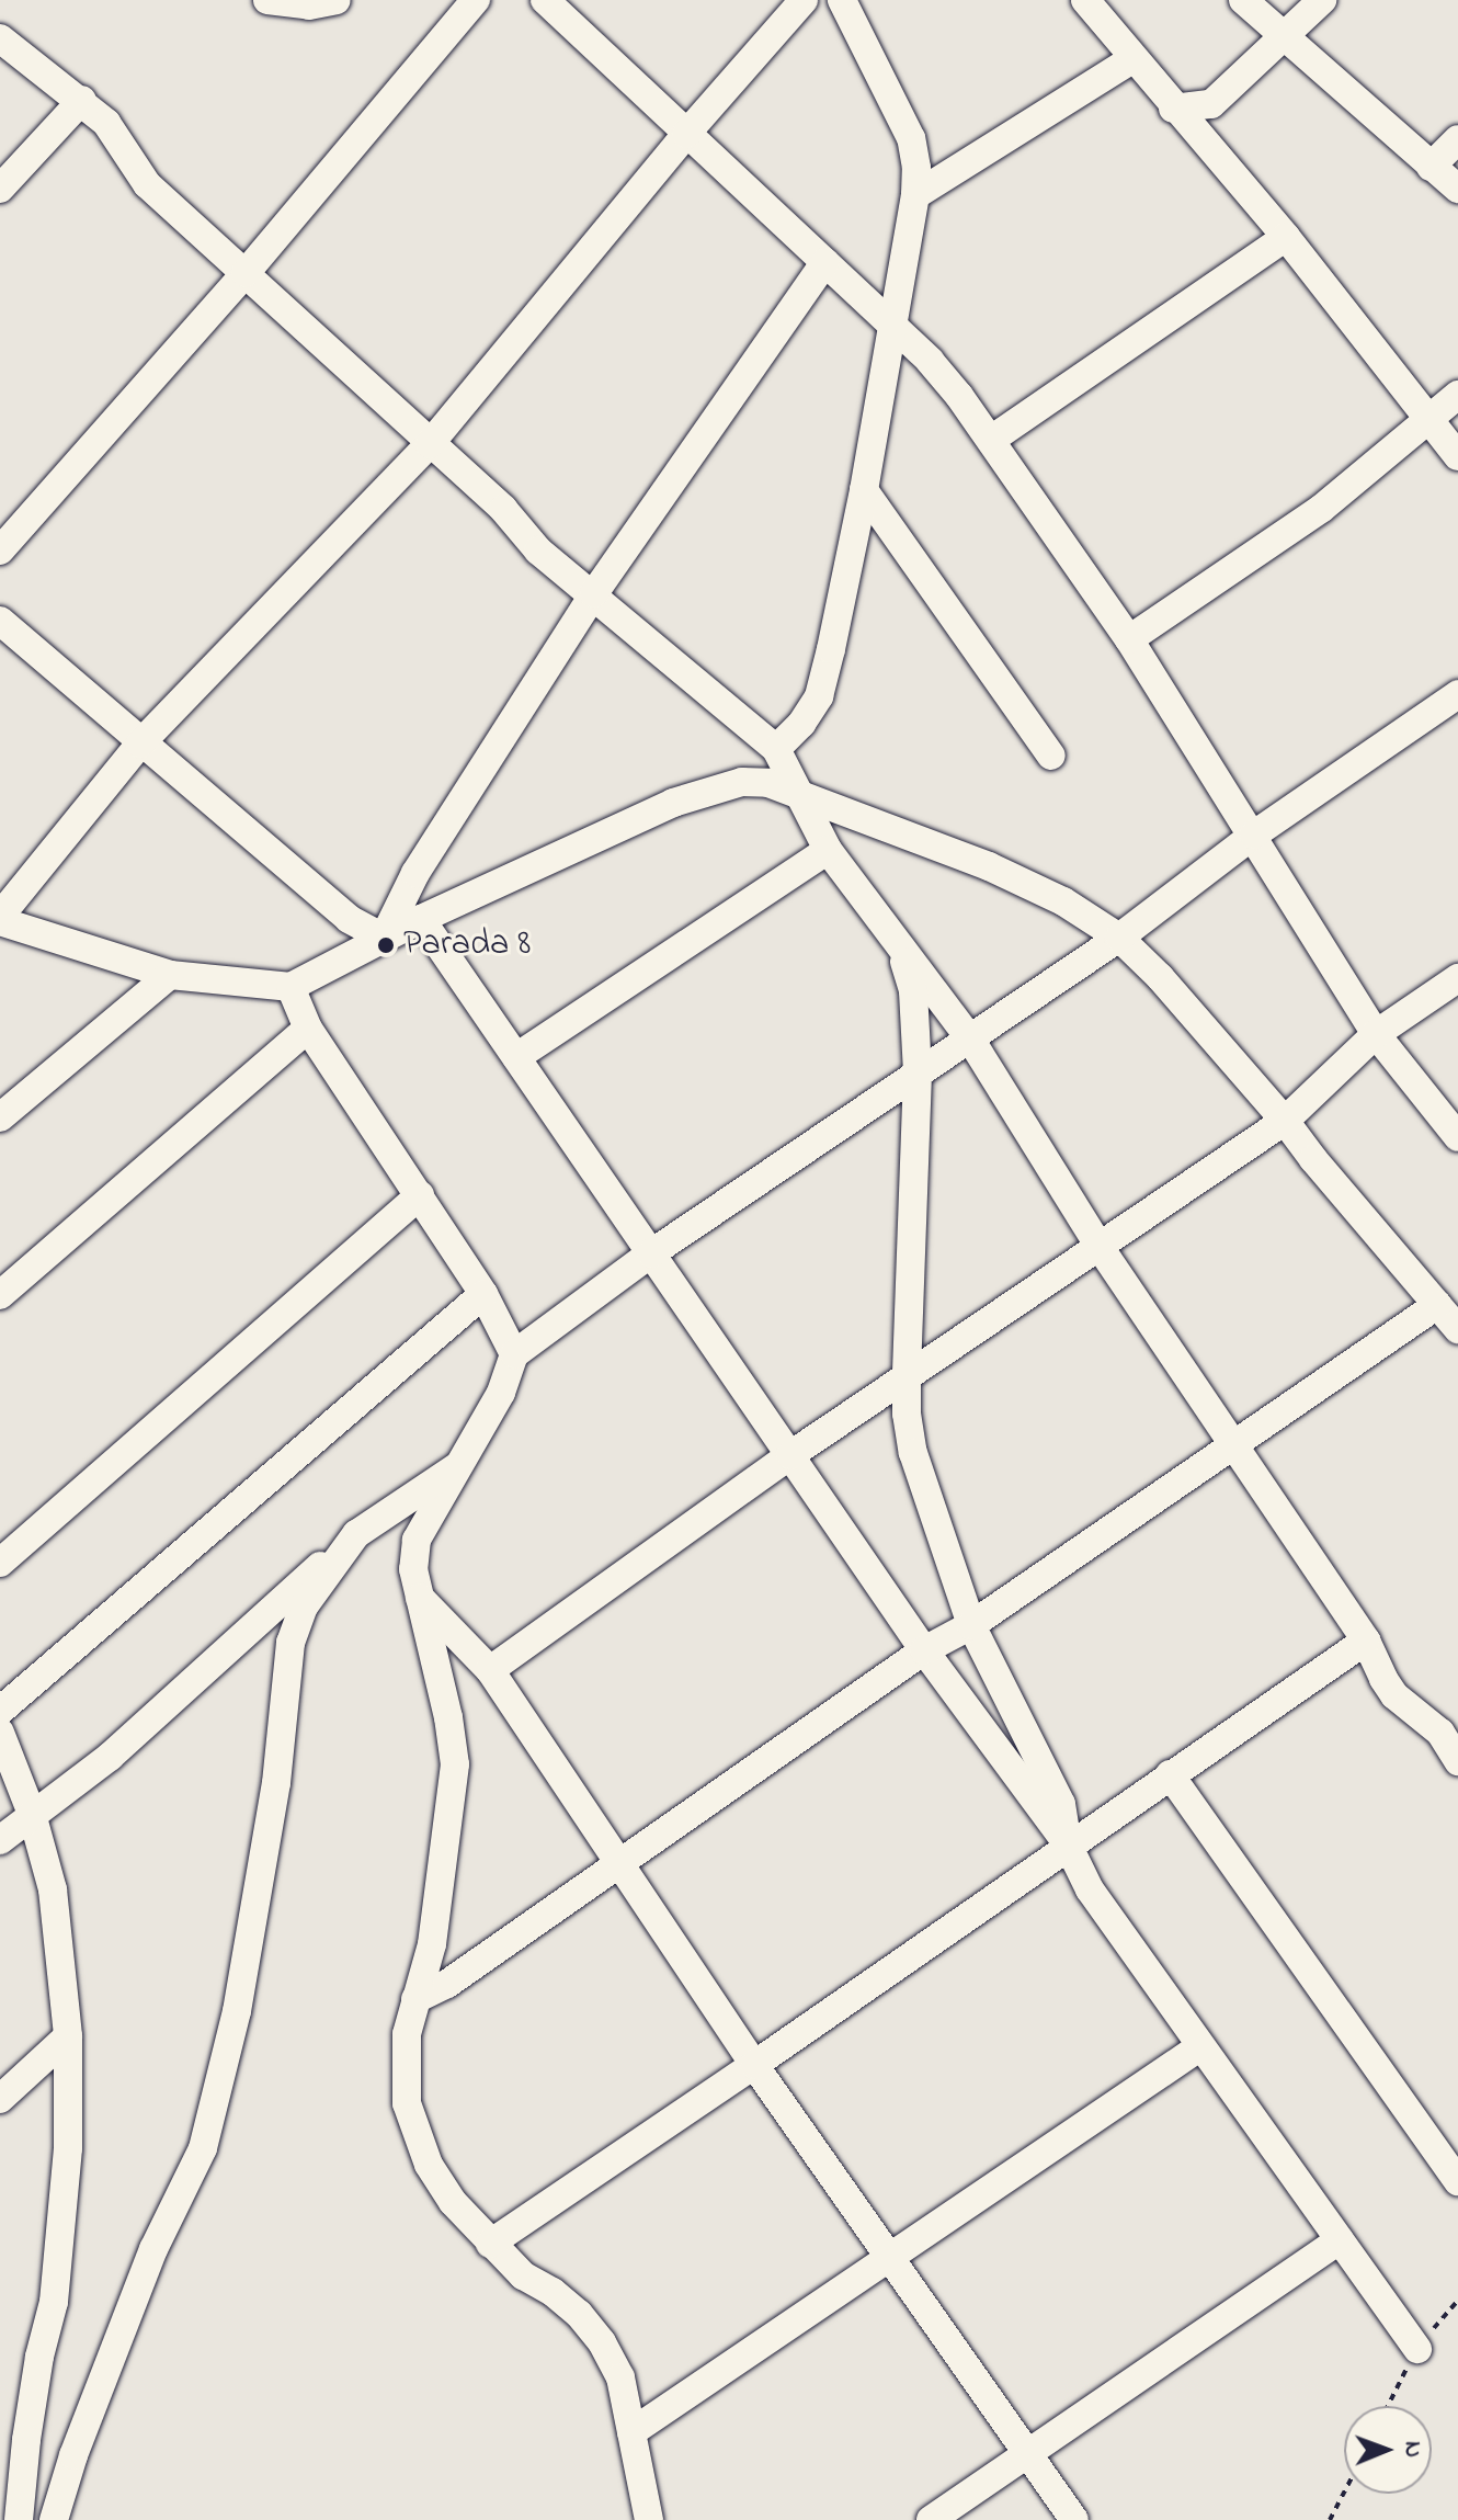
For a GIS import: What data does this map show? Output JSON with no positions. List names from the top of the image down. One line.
{"places":["Parada 8"],"north":"right"}
